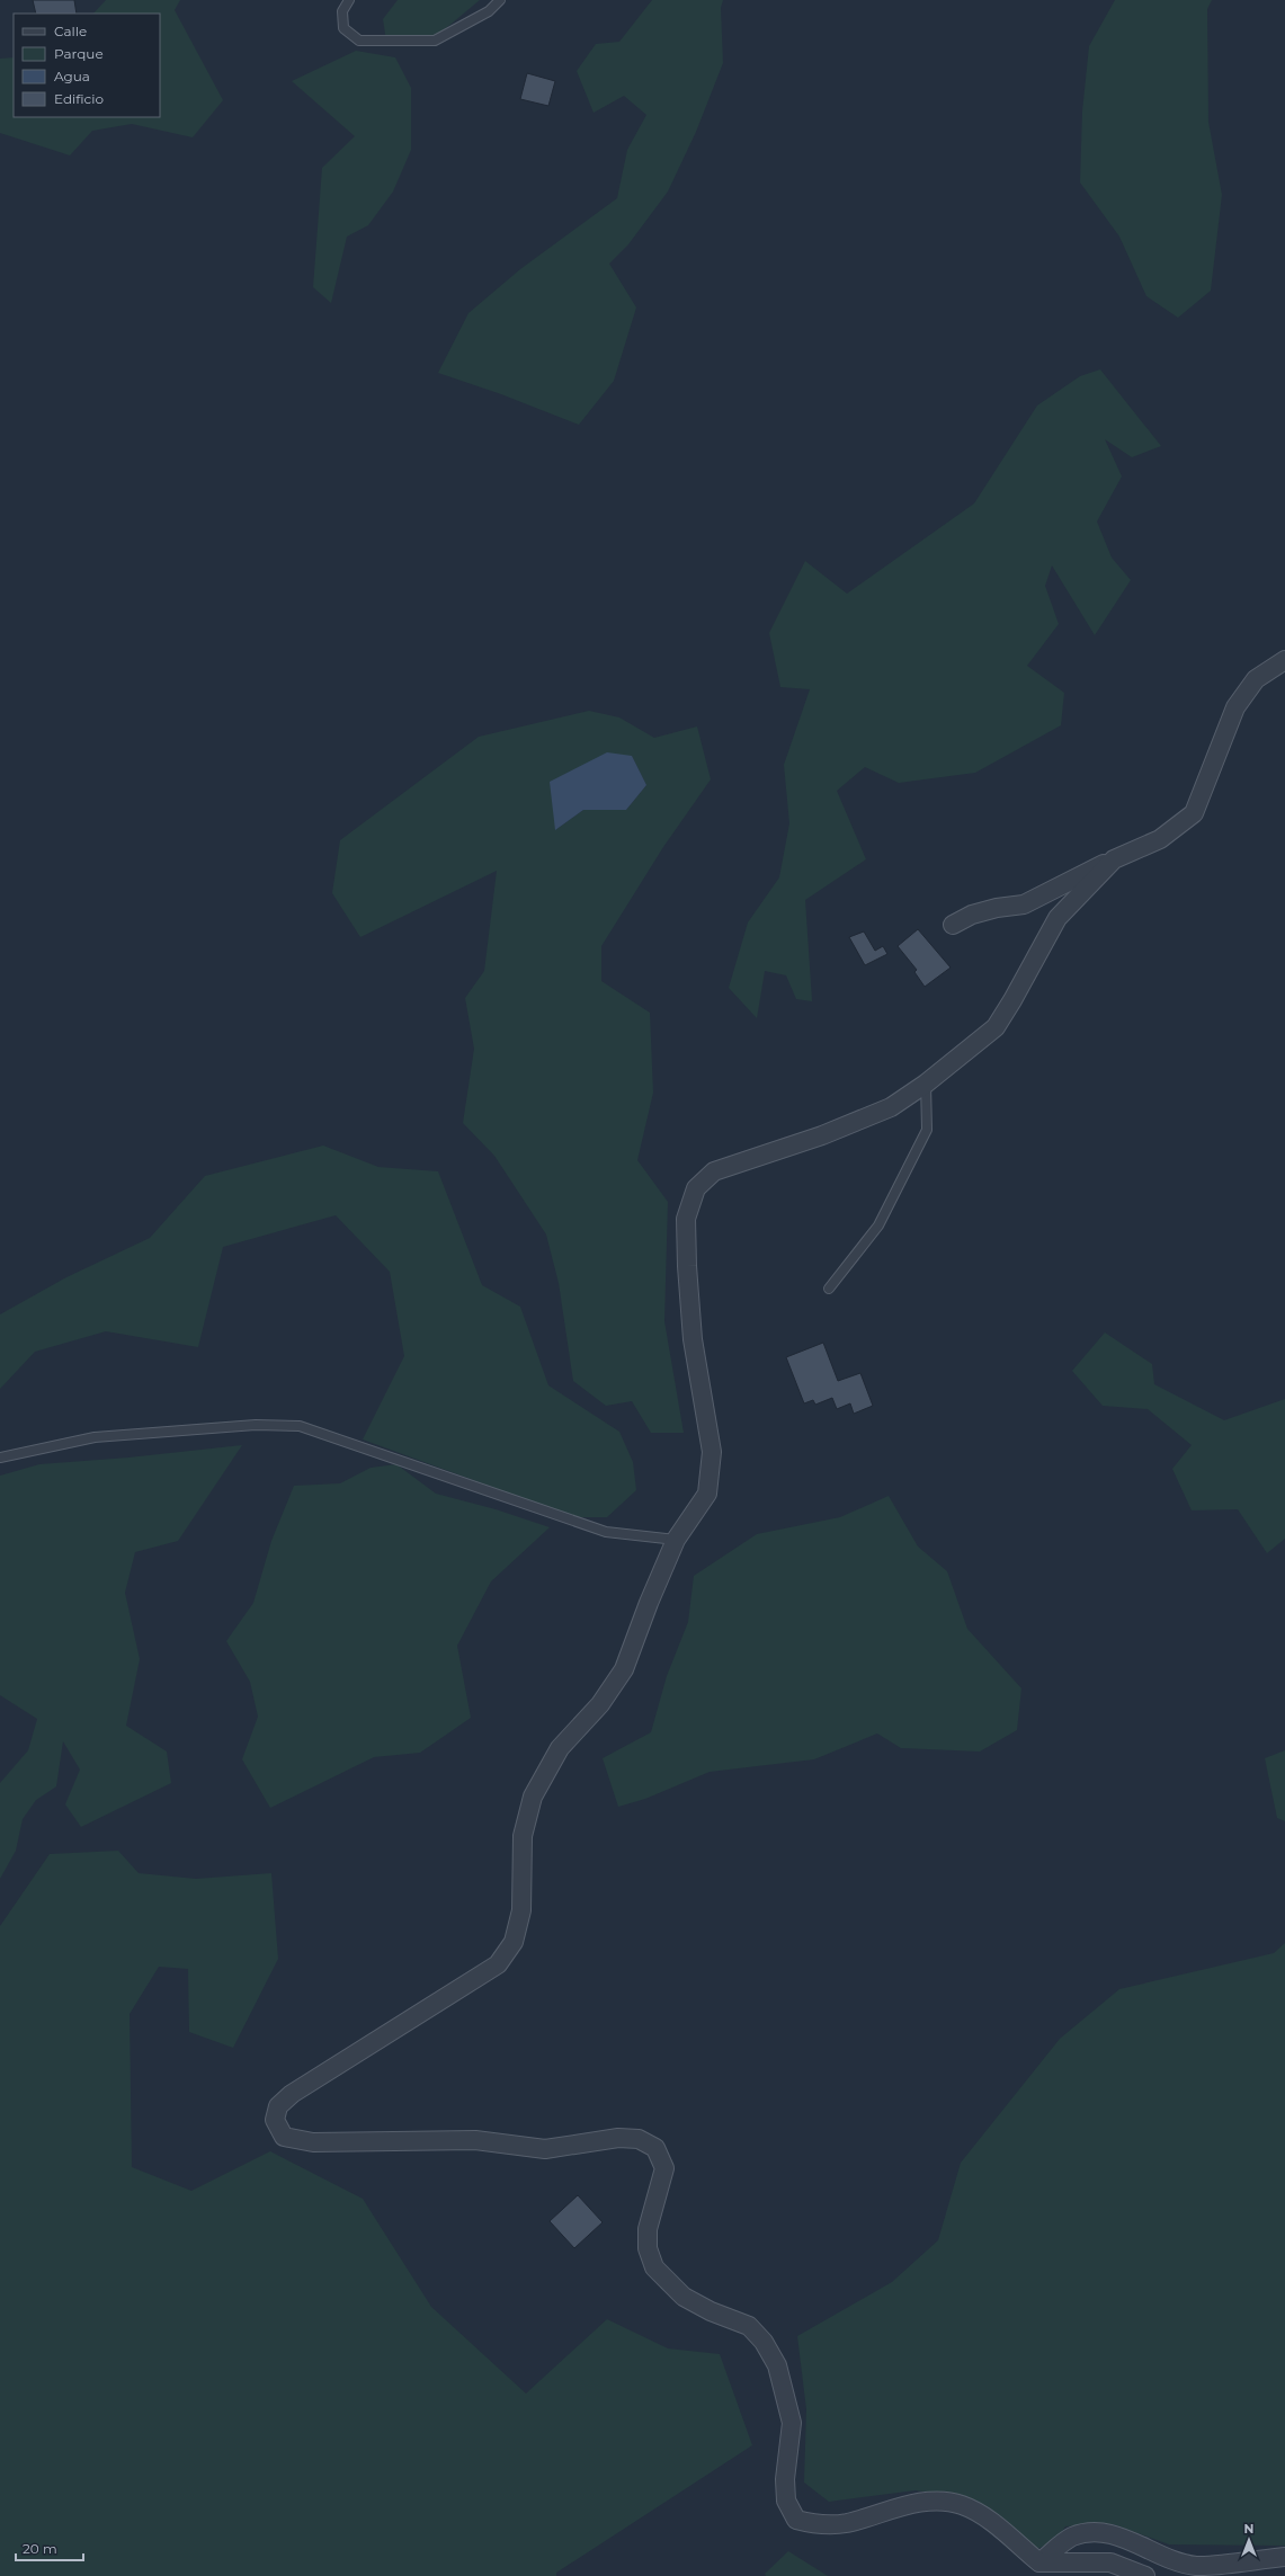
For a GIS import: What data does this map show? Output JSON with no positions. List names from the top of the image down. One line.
{"legend":["Calle","Parque","Agua","Edificio"],"scale_bar":"20 m","north":"top"}
